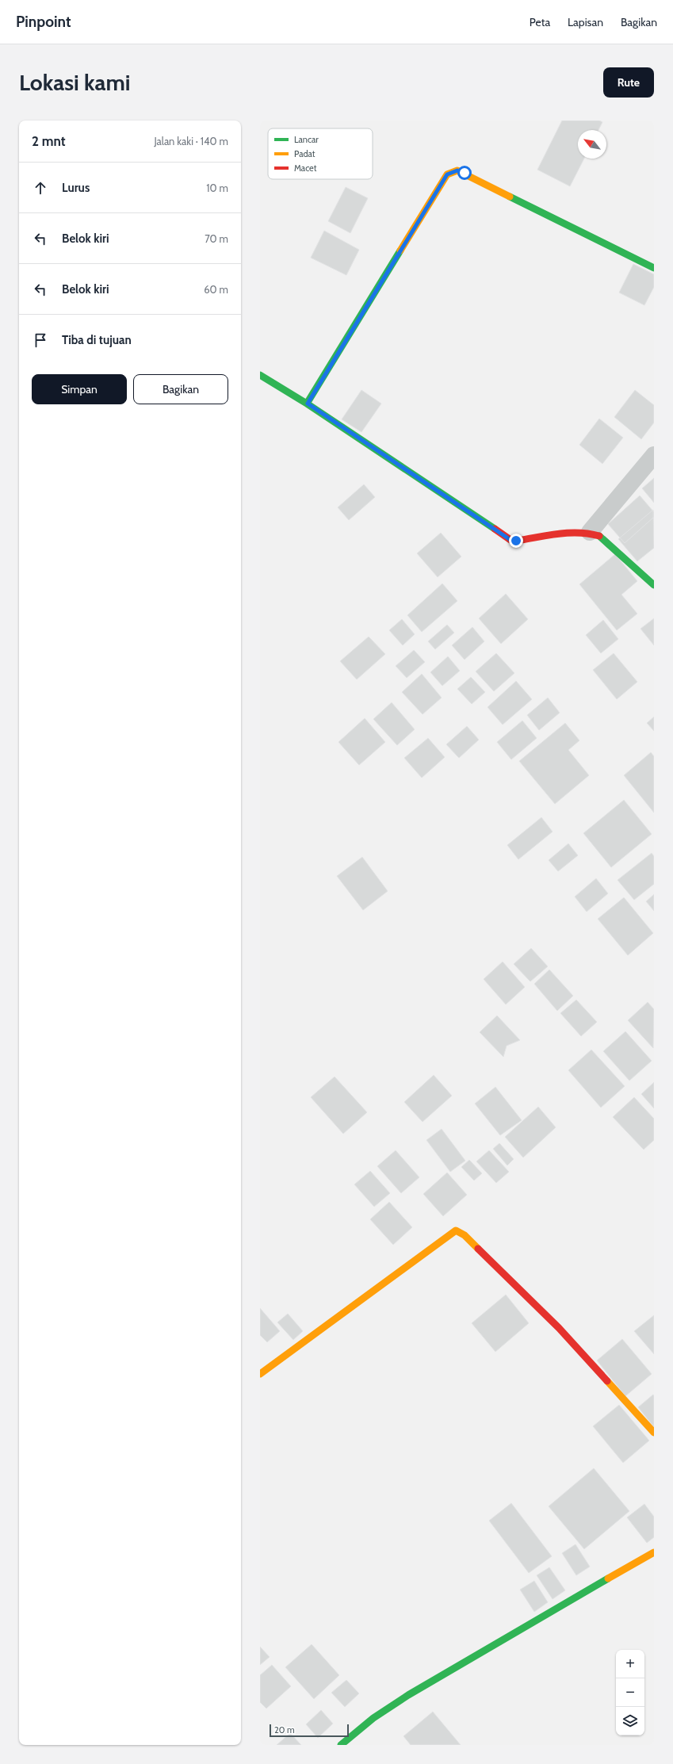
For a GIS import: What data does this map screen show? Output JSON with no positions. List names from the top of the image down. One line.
{"legend":["Lancar","Padat","Macet"],"scale_bar":"20 m","north":"top left","page":{"header":"Pinpoint","nav":["Peta","Lapisan","Bagikan"],"buttons":["Rute",["Simpan","Bagikan"]],"title":"Lokasi kami","heading":["2 mnt","Jalan kaki · 140 m"],"list":[["Lurus","10 m"],["Belok kiri","70 m"],["Belok kiri","60 m"],"Tiba di tujuan"],"map_buttons":["+","−"],"scale":"20 m"}}
